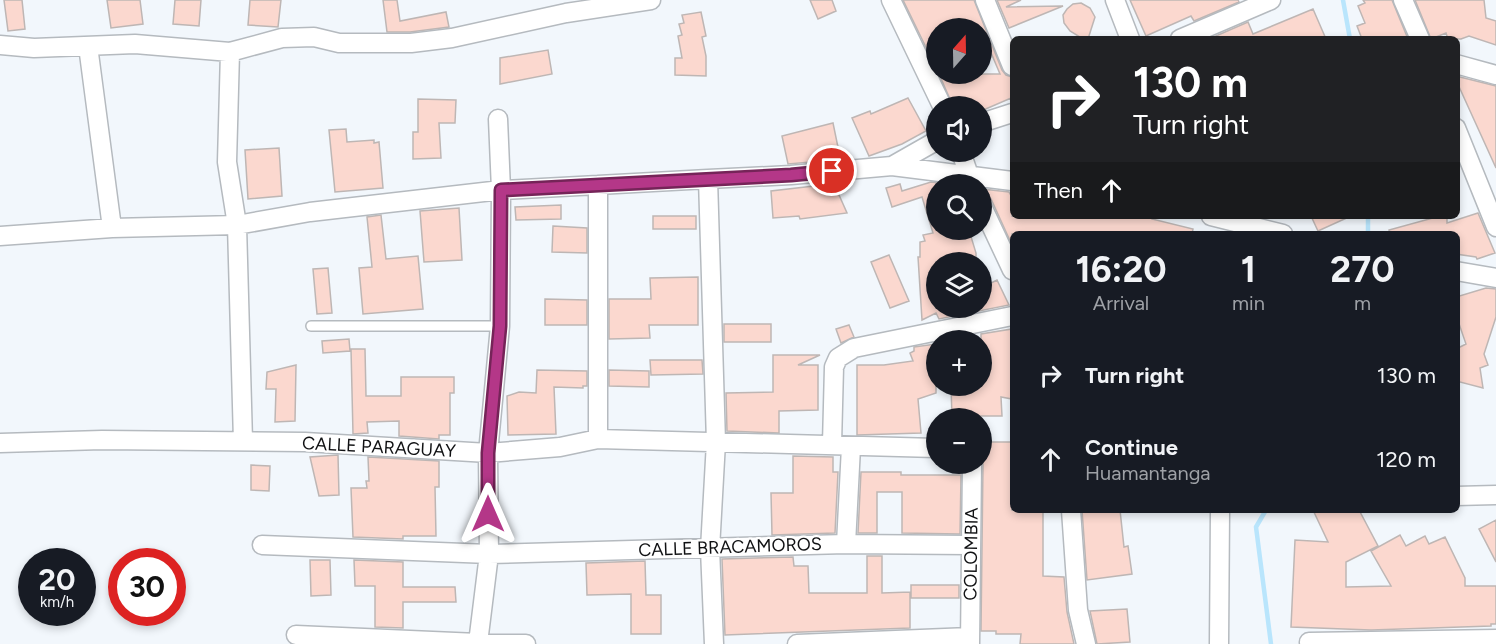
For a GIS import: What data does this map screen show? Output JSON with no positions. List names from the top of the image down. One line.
{"streets":{"street":["CALLE PARAGUAY","CALLE BRACAMOROS","COLOMBIA"]},"crossings":[["CALLE BRACAMOROS","COLOMBIA"]],"north":"top","page":{"map_buttons":["+","−"],"turn":["130 m","Turn right"],"then":"Then","eta":["16:20","Arrival","1","min","270","m"],"list":[{"name":"Turn right","value":"130 m"},{"name":"Continue","note":"Huamantanga","value":"120 m"}],"speed":"20 km/h","limit":"30"}}
